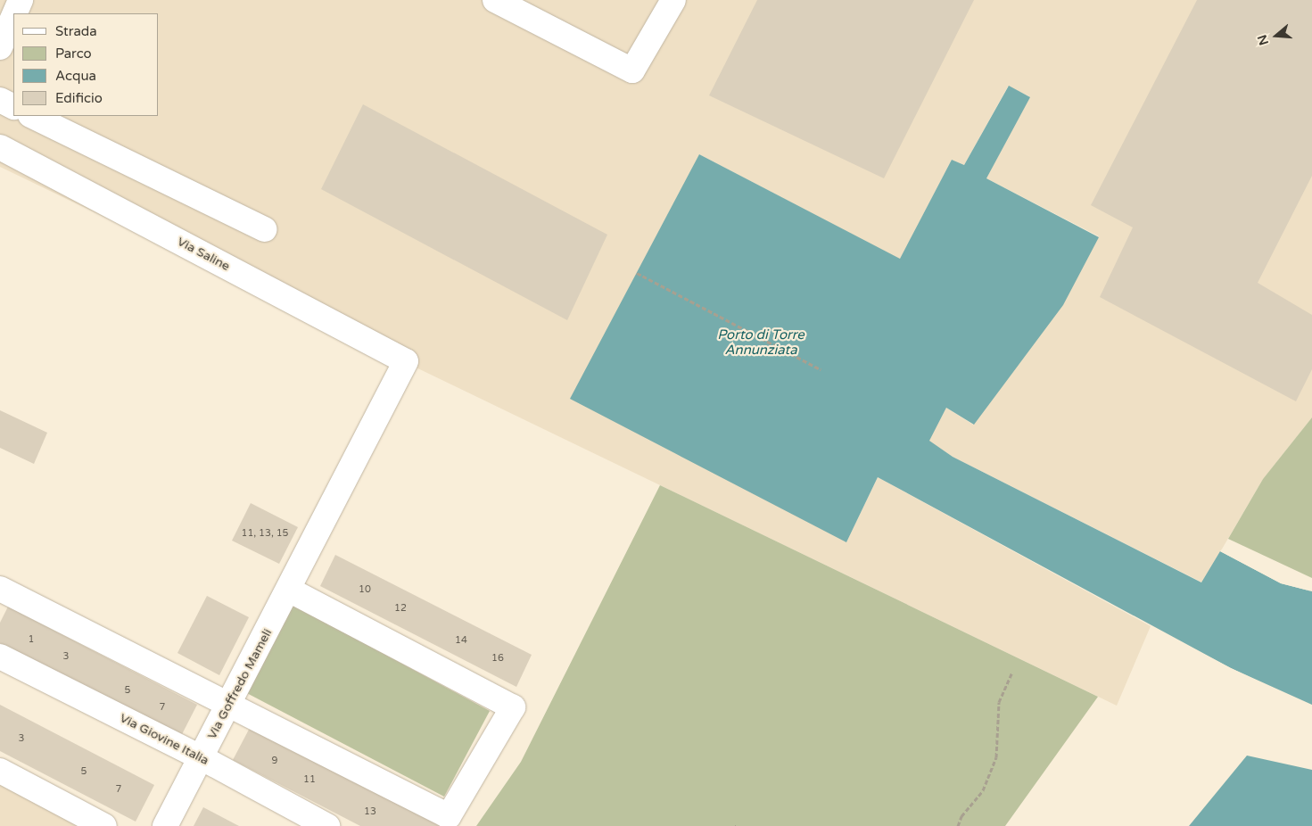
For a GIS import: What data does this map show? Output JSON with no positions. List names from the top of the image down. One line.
{"streets":{"street":["Via Saline","Via Goffredo Mameli","Via Giovine Italia"]},"crossings":[["Via Saline","Via Goffredo Mameli"],["Via Goffredo Mameli","Via Giovine Italia"]],"water":["Porto di Torre Annunziata"],"house_numbers":["11, 13, 15","10","12","1","14","3","16","5","7","3","9","5","11","7","13"],"legend":["Strada","Parco","Acqua","Edificio"],"north":"left"}
